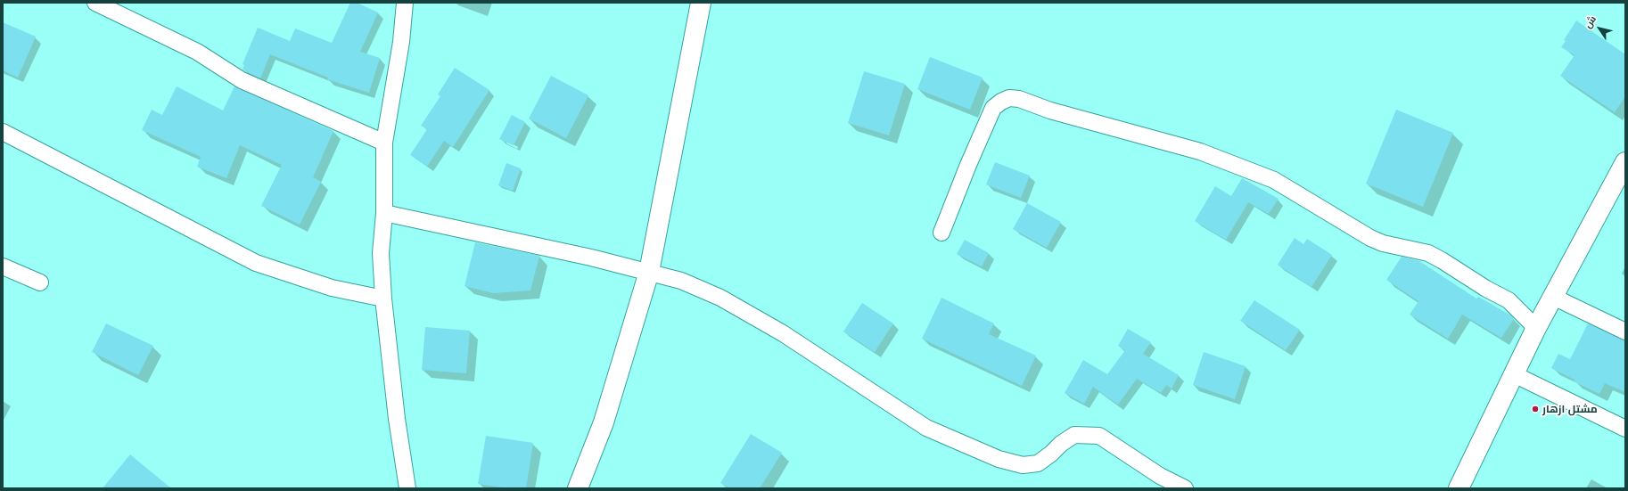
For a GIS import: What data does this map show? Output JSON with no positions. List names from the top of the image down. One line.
{"places":["مشتل ازهار"],"north":"top left"}
